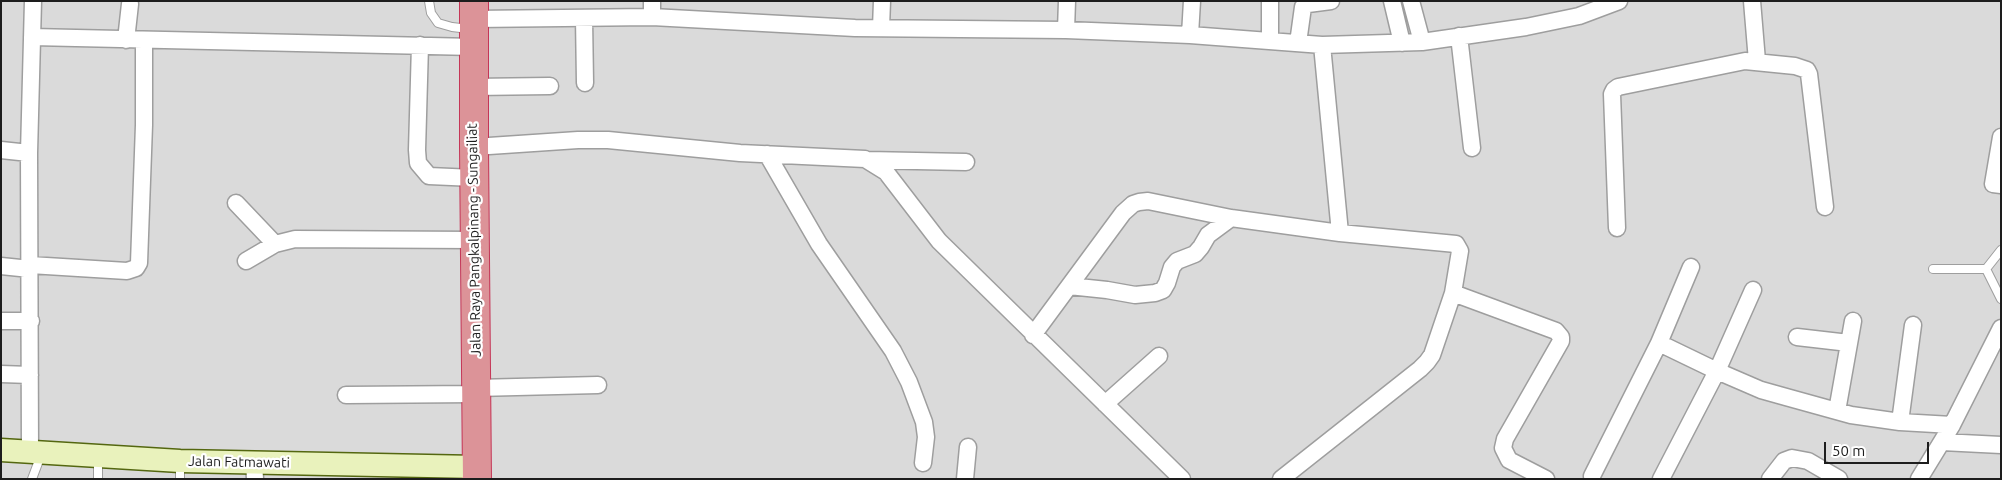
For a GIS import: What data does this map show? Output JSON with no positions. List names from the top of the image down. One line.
{"streets":{"highway":["Jalan Raya Pangkalpinang - Sungailiat"],"street":["Jalan Fatmawati"]},"crossings":[["Jalan Raya Pangkalpinang - Sungailiat","Jalan Fatmawati"]],"scale_bar":"50 m"}
